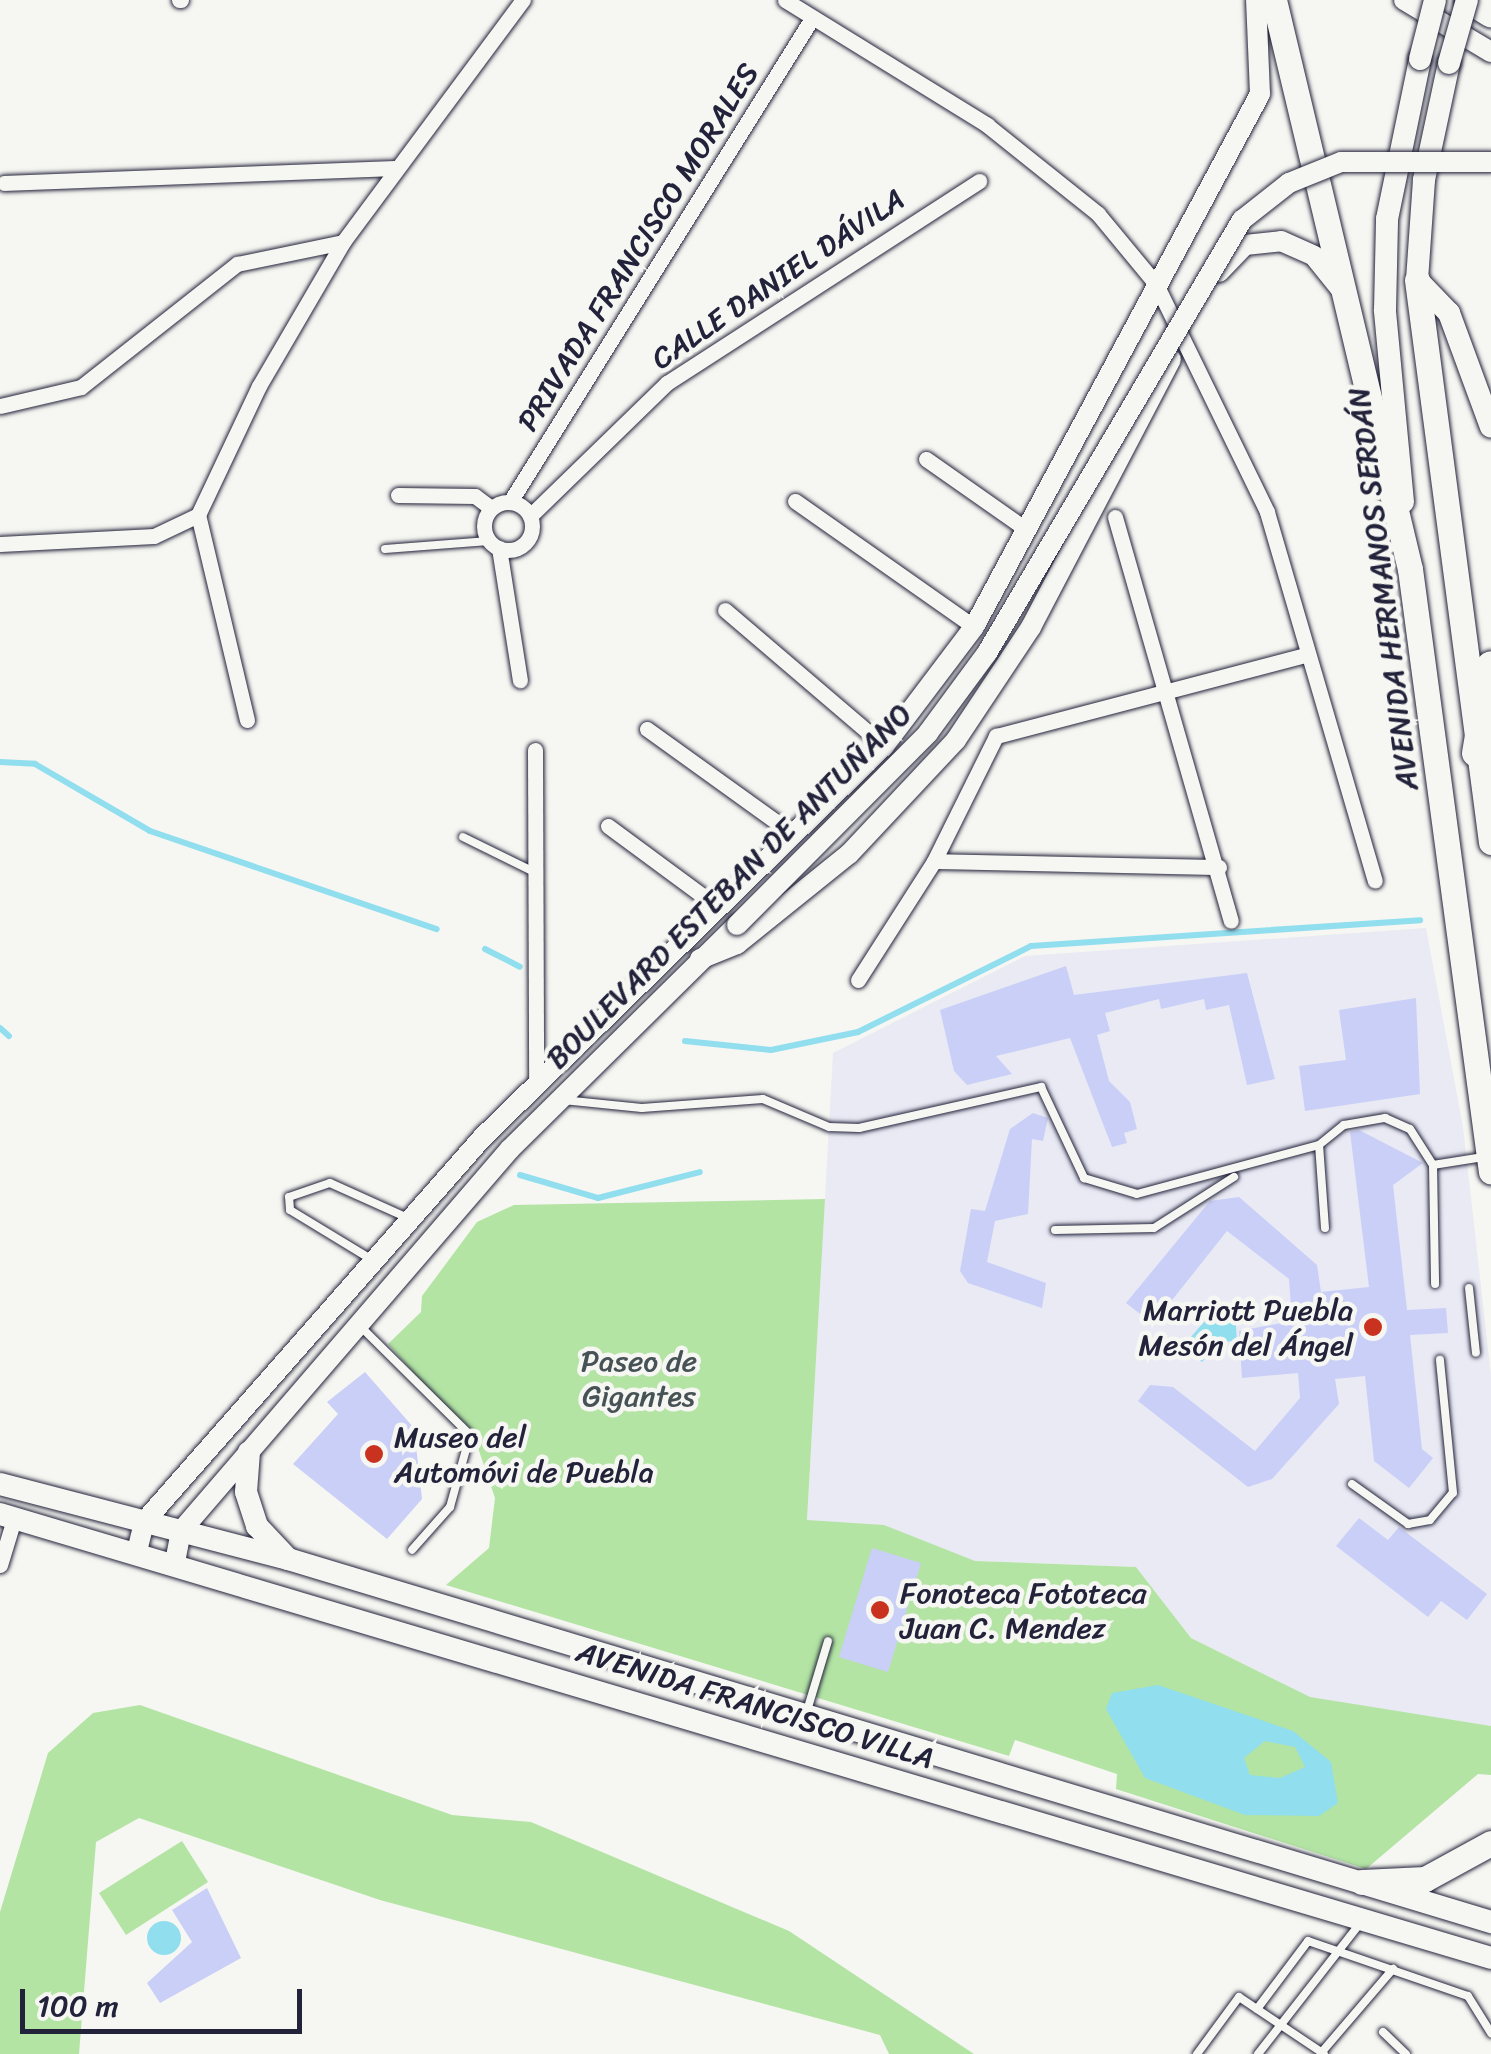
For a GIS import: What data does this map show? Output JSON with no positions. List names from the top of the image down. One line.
{"streets":{"main road":["AVENIDA HERMANOS SERDÁN","AVENIDA FRANCISCO VILLA"],"street":["PRIVADA FRANCISCO MORALES","CALLE DANIEL DÁVILA","BOULEVARD ESTEBAN DE ANTUÑANO"]},"crossings":[["BOULEVARD ESTEBAN DE ANTUÑANO","AVENIDA FRANCISCO VILLA"]],"parks":["Paseo de Gigantes"],"places":["Marriott Puebla Mesón del Ángel","Museo del Automóvi de Puebla","Fonoteca Fototeca Juan C. Mendez"],"scale_bar":"100 m"}
